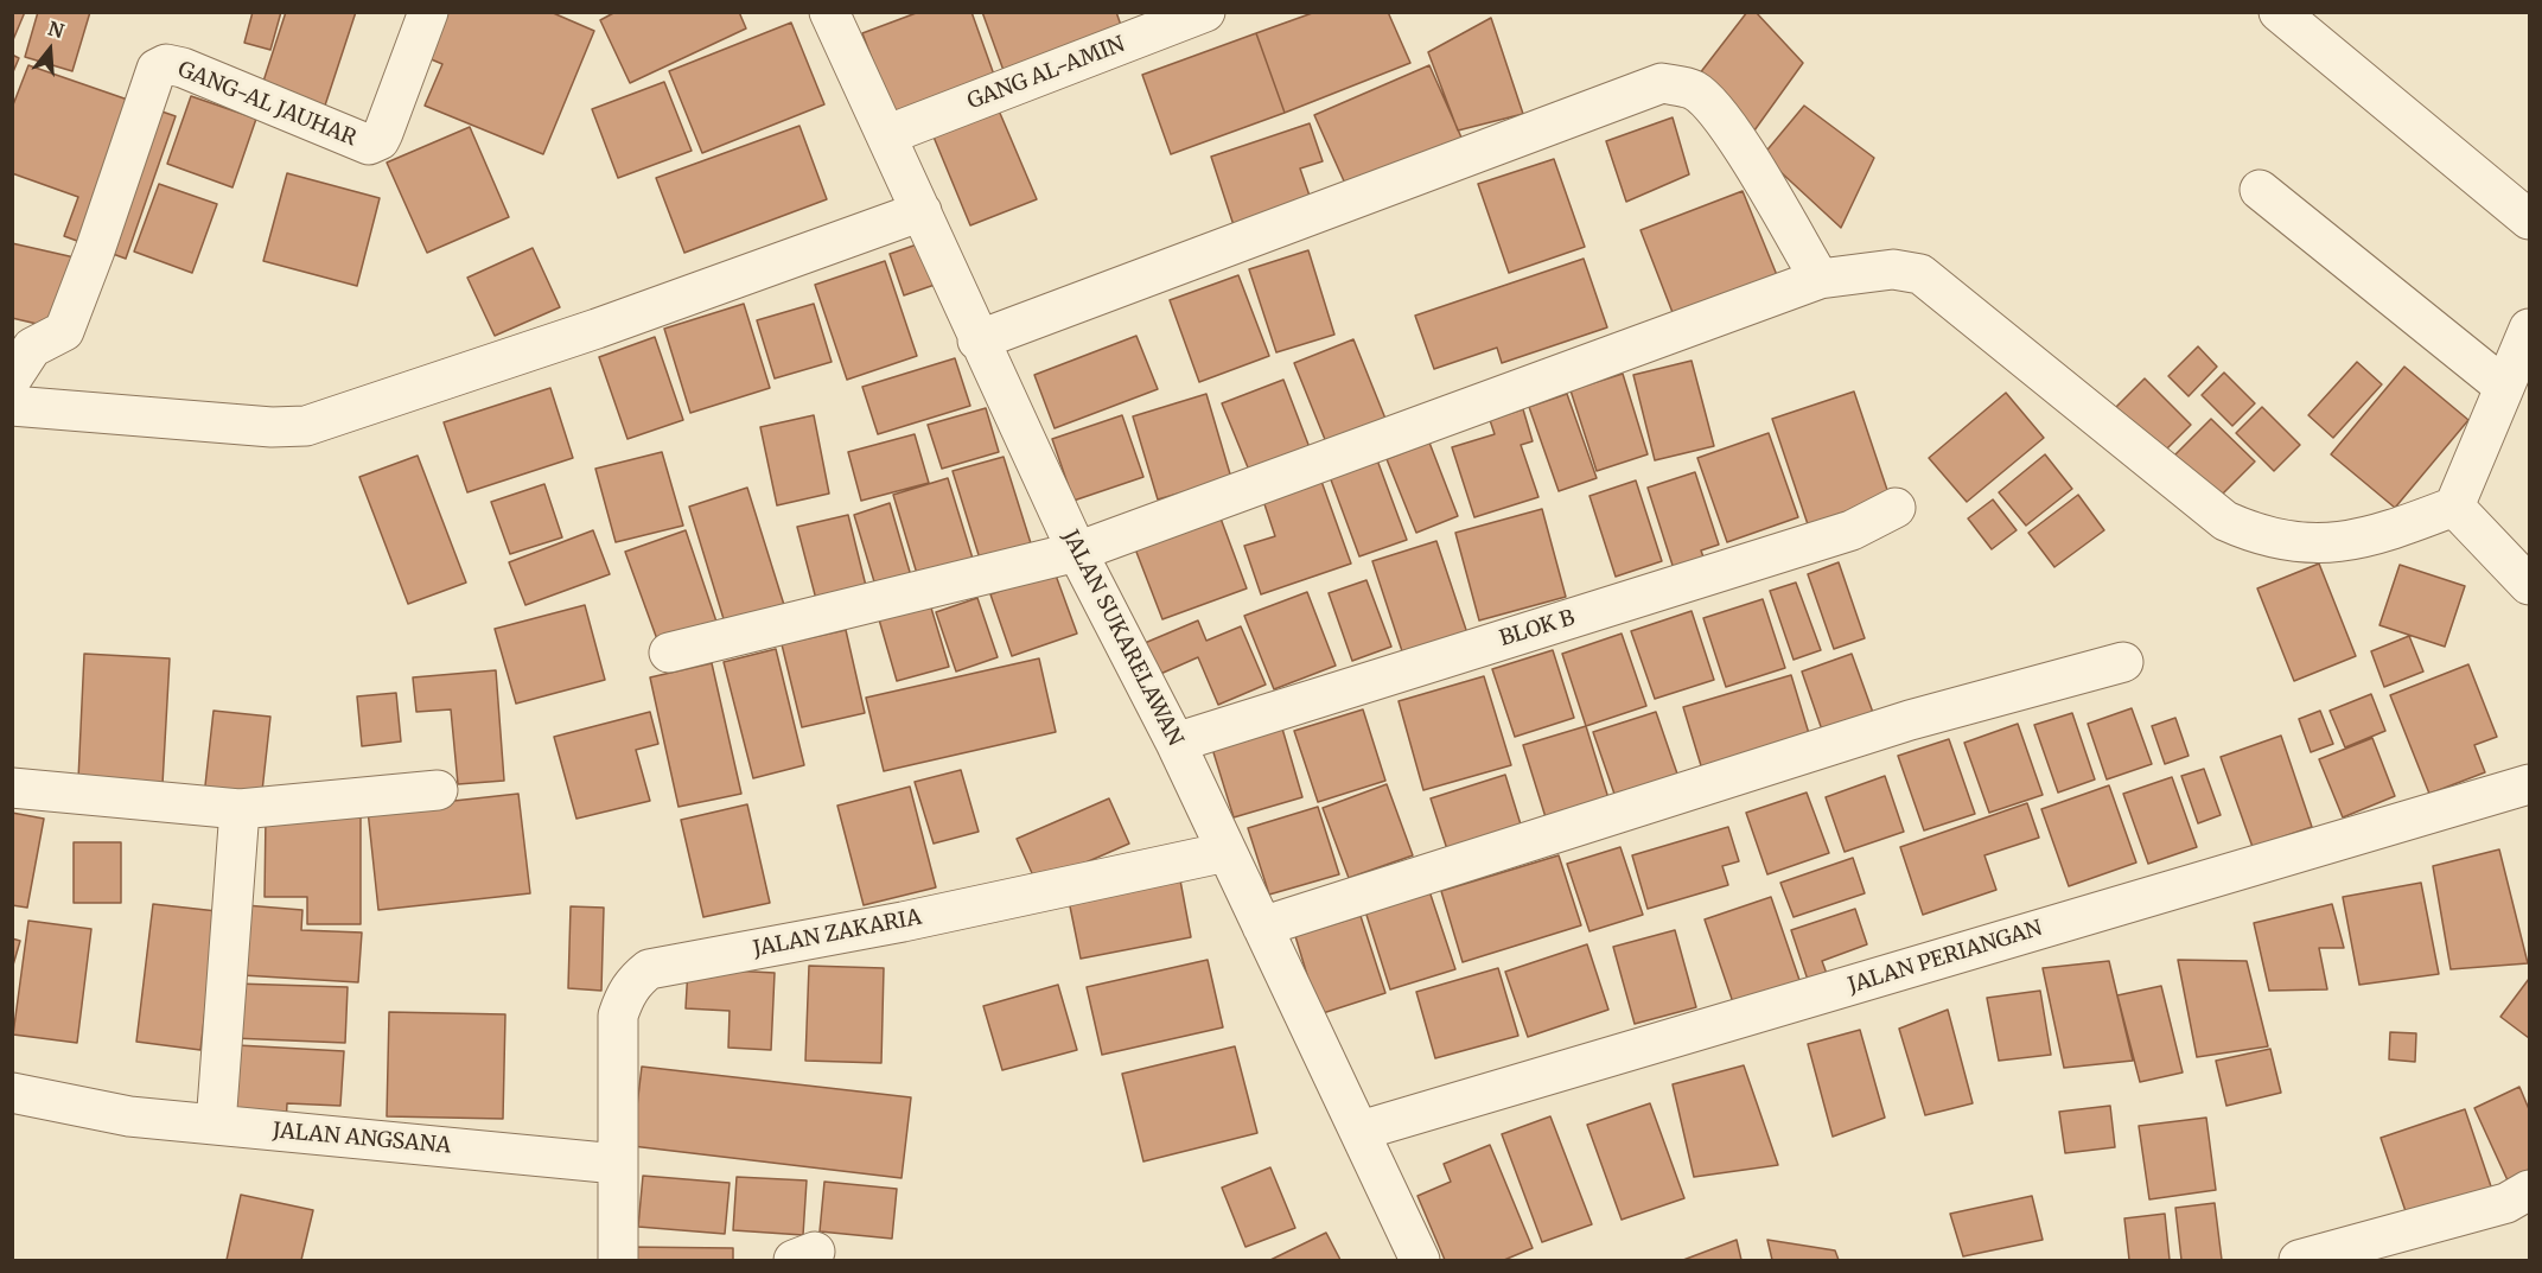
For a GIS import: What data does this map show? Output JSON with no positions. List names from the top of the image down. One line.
{"streets":{"street":["GANG AL-AMIN","GANG-AL JAUHAR","BLOK B","JALAN SUKARELAWAN","JALAN ZAKARIA","JALAN PERIANGAN","JALAN ANGSANA"]},"crossings":[["GANG AL-AMIN","JALAN SUKARELAWAN"],["BLOK B","JALAN SUKARELAWAN"],["JALAN SUKARELAWAN","JALAN ZAKARIA"],["JALAN SUKARELAWAN","JALAN PERIANGAN"],["JALAN ZAKARIA","JALAN ANGSANA"]],"north":"top"}
